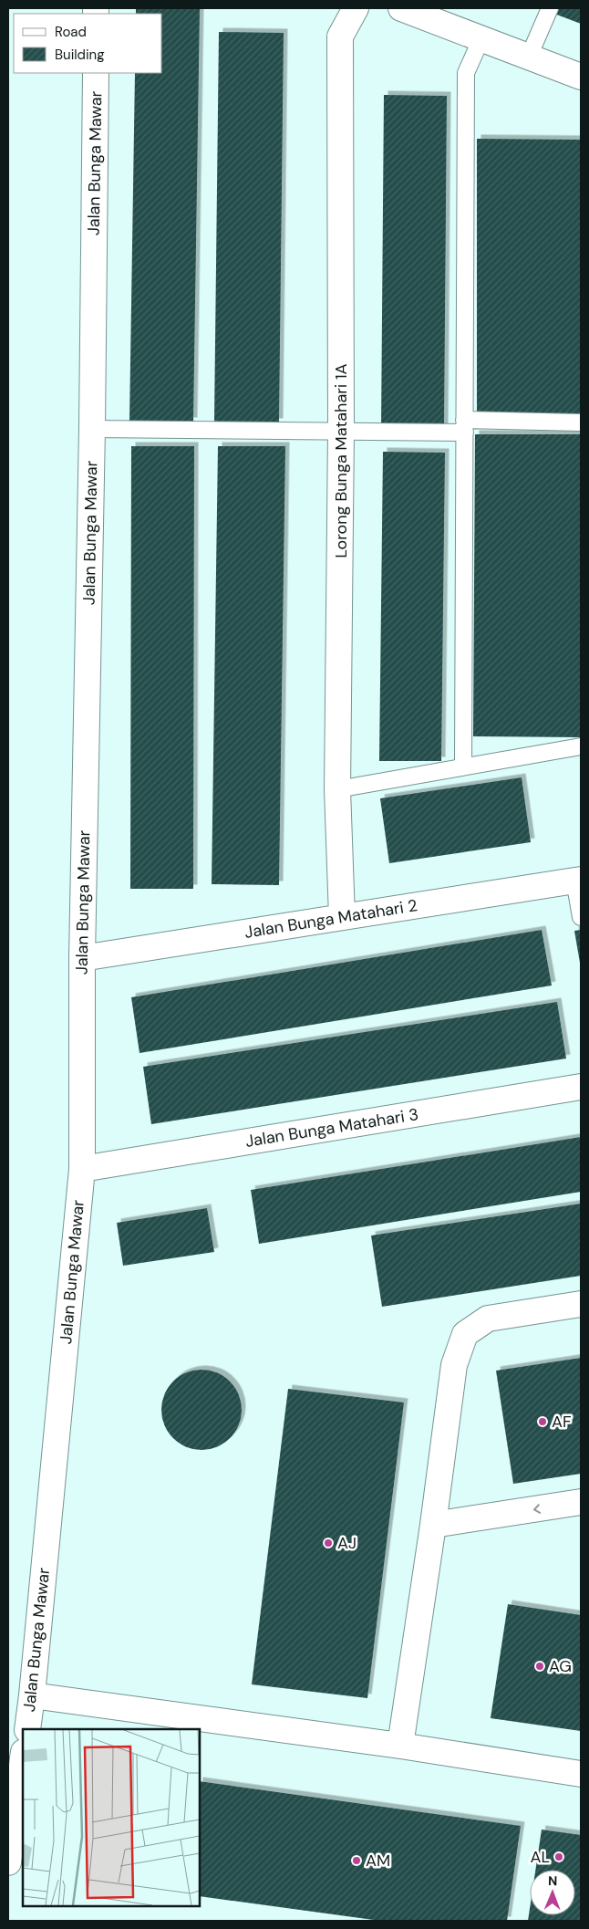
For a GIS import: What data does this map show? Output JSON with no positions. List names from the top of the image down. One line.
{"streets":{"street":["Jalan Bunga Mawar","Lorong Bunga Matahari 1A","Jalan Bunga Matahari 2","Jalan Bunga Matahari 3"]},"crossings":[["Jalan Bunga Mawar","Jalan Bunga Matahari 2"],["Jalan Bunga Mawar","Jalan Bunga Matahari 3"],["Lorong Bunga Matahari 1A","Jalan Bunga Matahari 2"]],"places":["AF","AJ","AG","AL","AM"],"legend":["Road","Building"],"north":"top"}
